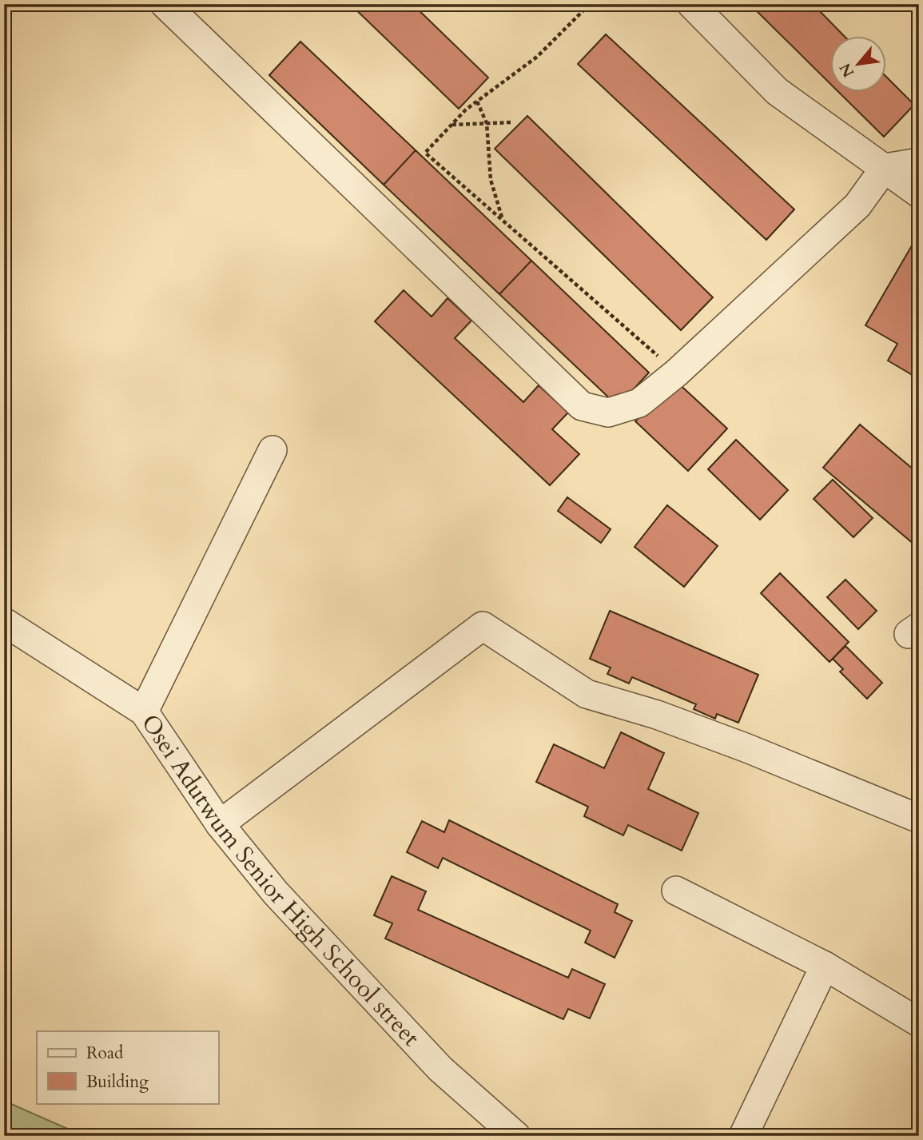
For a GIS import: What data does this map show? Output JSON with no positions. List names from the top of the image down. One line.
{"streets":{"street":["Osei Adutwum Senior High School street"]},"legend":["Road","Building"],"north":"bottom left"}
